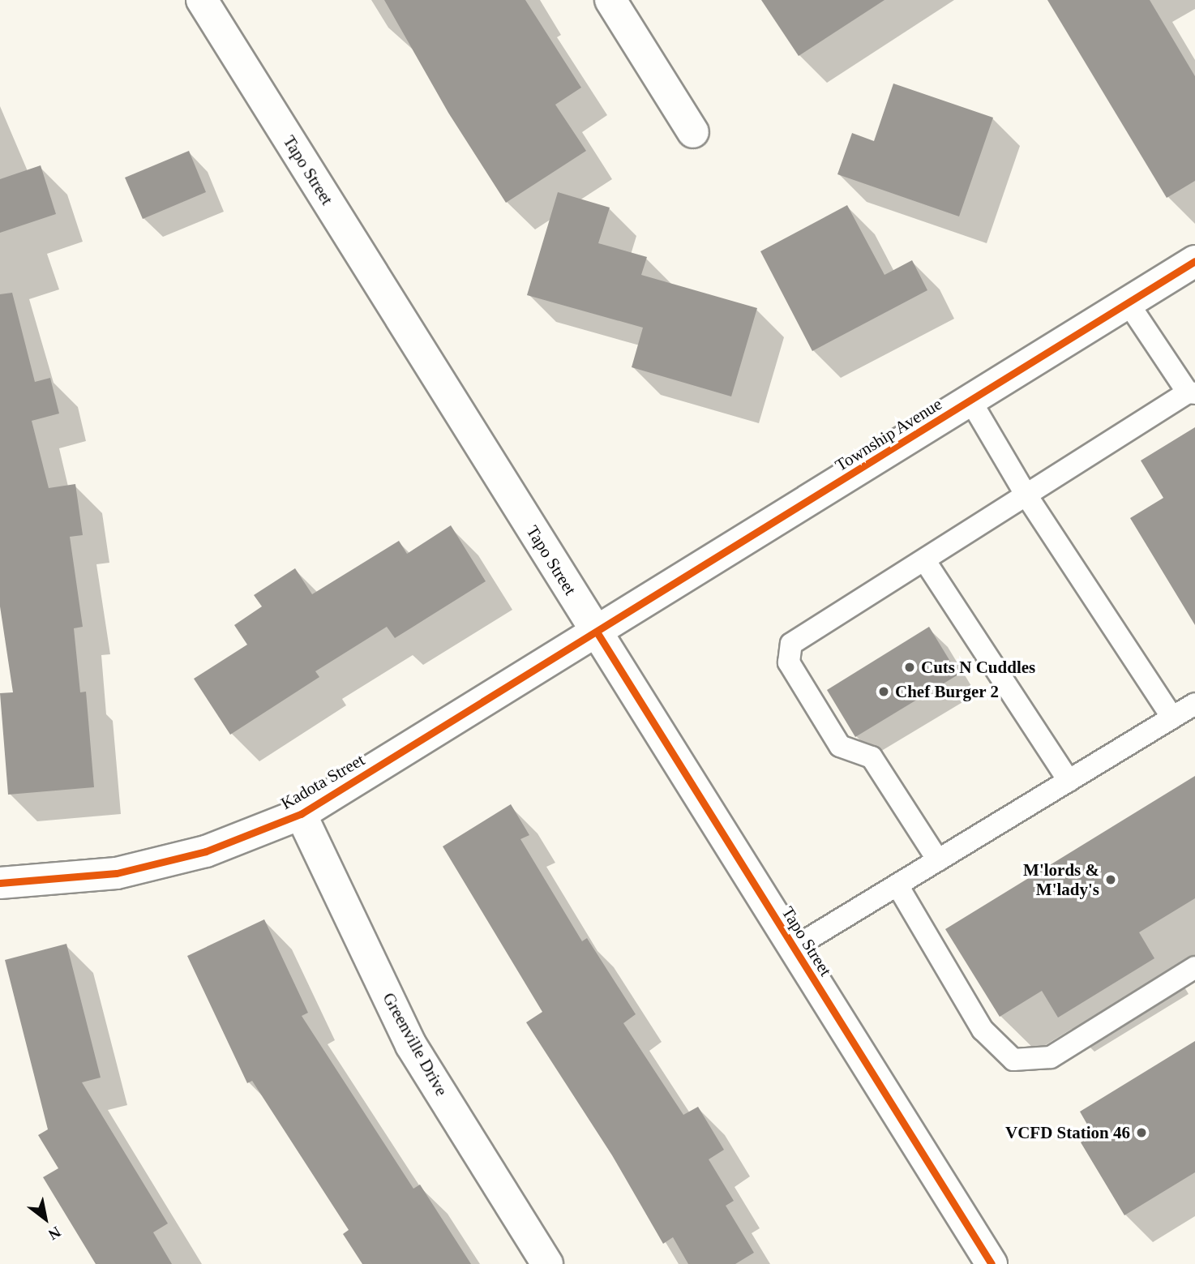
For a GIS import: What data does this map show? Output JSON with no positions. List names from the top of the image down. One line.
{"streets":{"street":["Tapo Street","Township Avenue","Kadota Street","Greenville Drive"]},"crossings":[["Tapo Street","Township Avenue"],["Tapo Street","Kadota Street"],["Township Avenue","Kadota Street"],["Kadota Street","Greenville Drive"]],"places":["Cuts N Cuddles","Chef Burger 2","M'lords & M'lady's","VCFD Station 46"],"north":"bottom right"}
